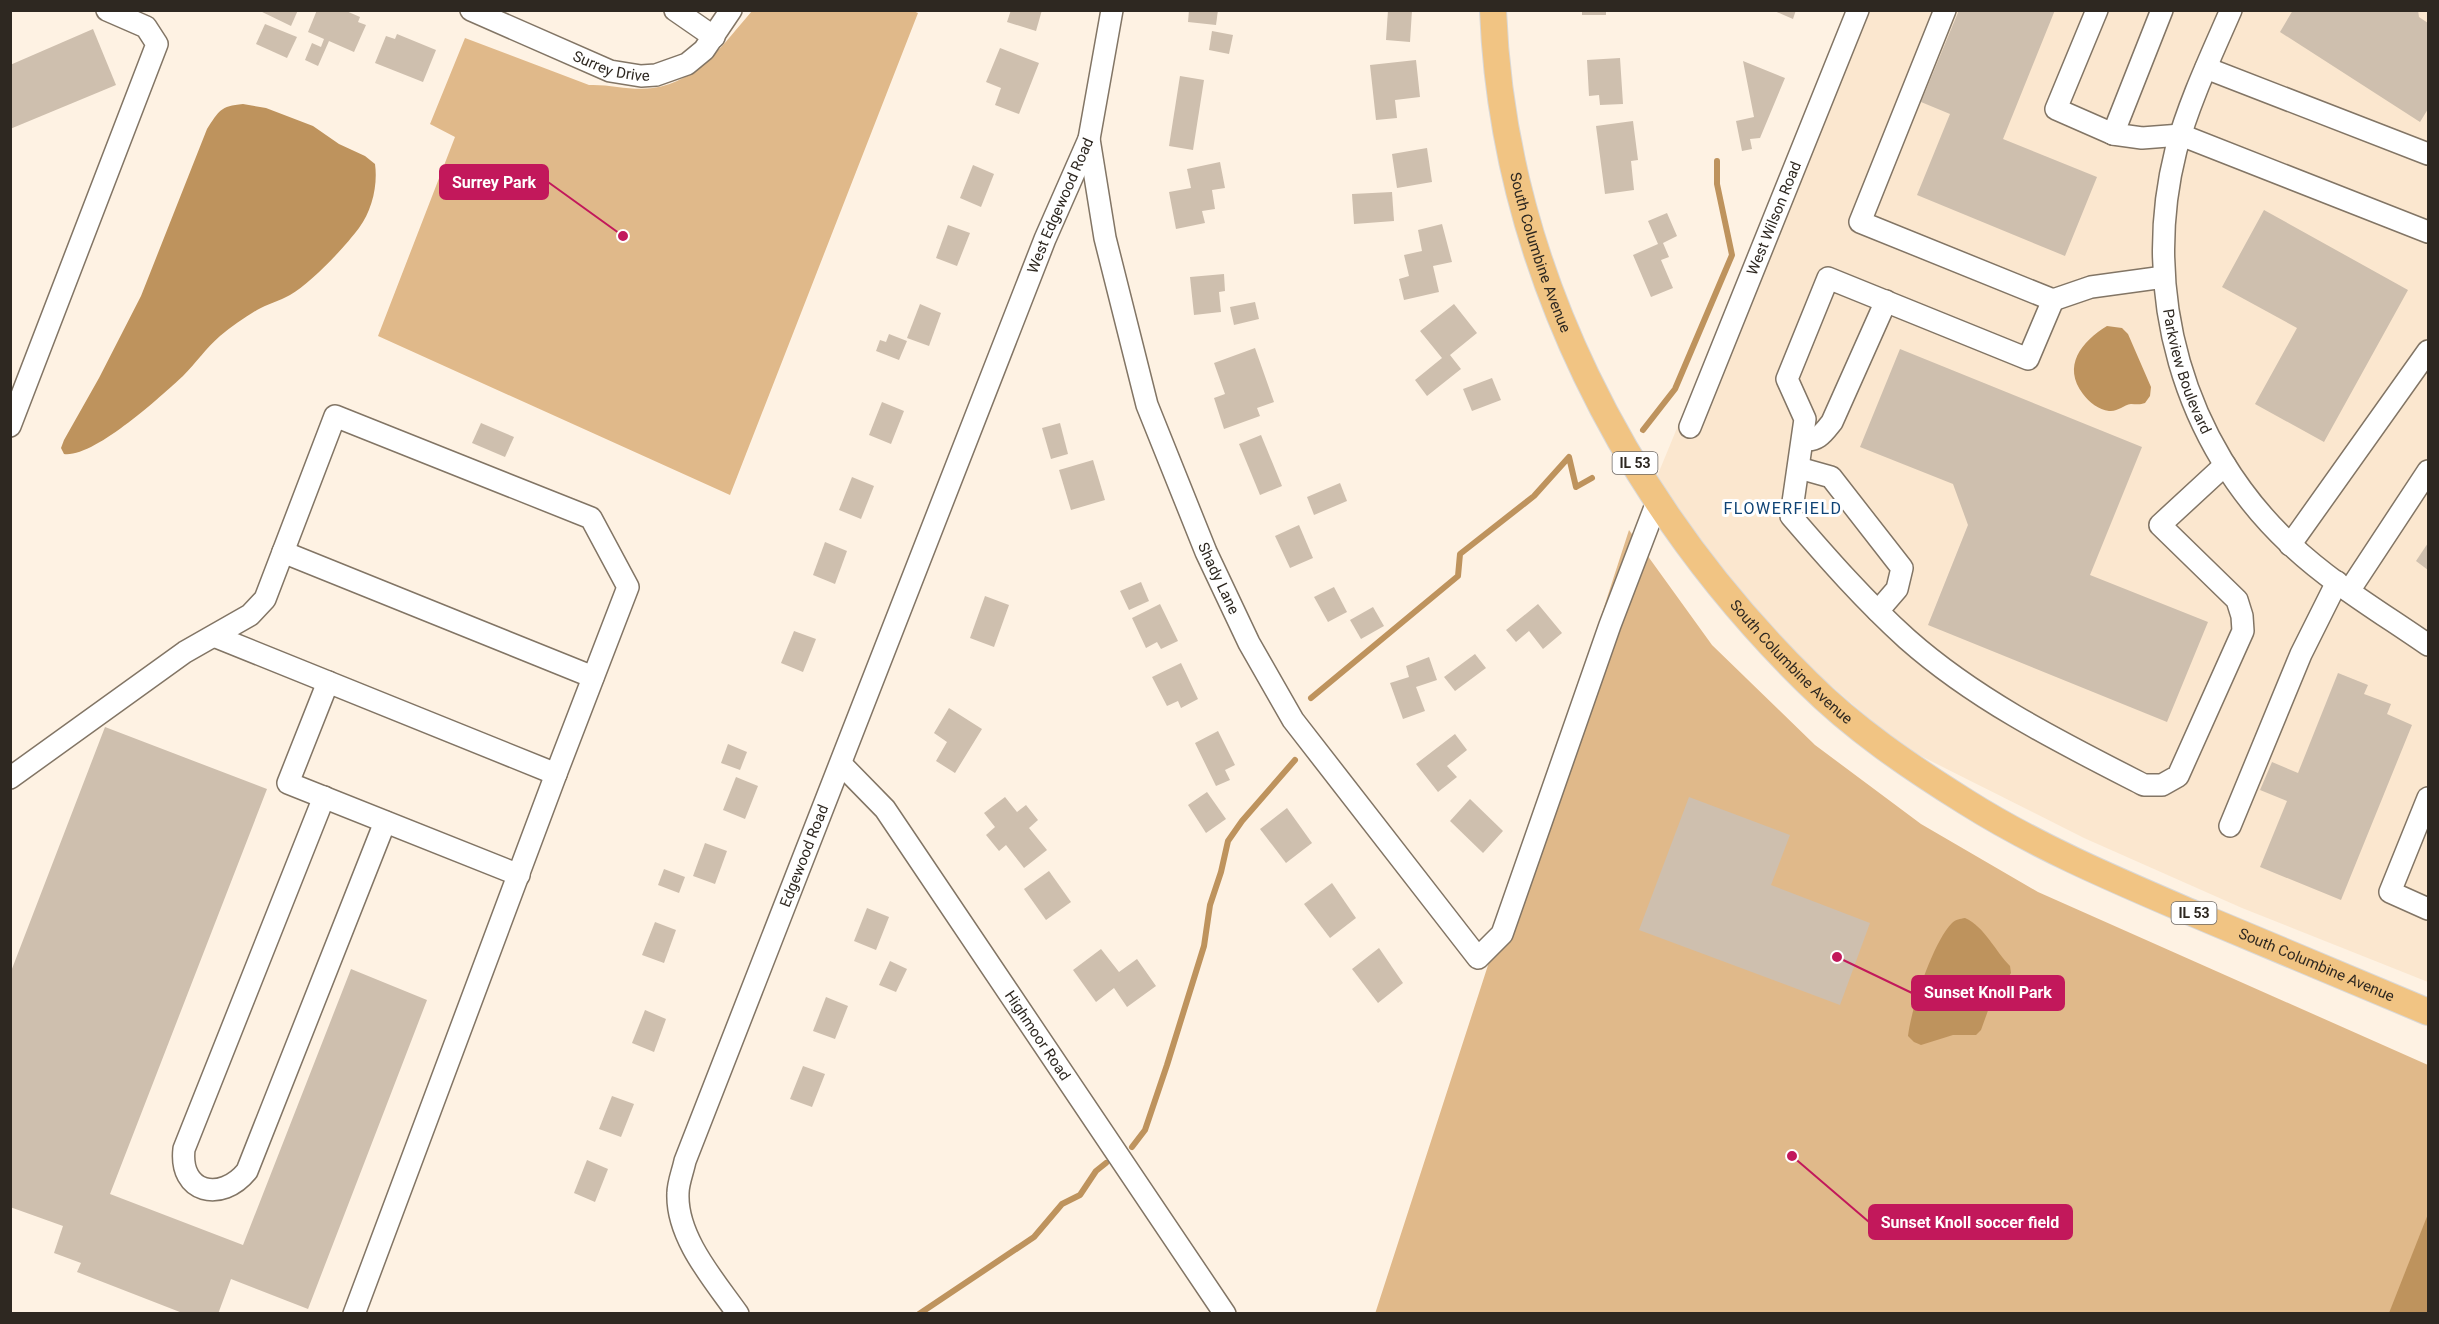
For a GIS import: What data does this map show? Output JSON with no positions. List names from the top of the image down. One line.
{"streets":{"main road":["South Columbine Avenue","IL 53"],"street":["Surrey Drive","West Edgewood Road","West Wilson Road","Parkview Boulevard","Shady Lane","Edgewood Road","Highmoor Road"]},"crossings":[["West Edgewood Road","Shady Lane"],["West Edgewood Road","Edgewood Road"],["South Columbine Avenue","Shady Lane"],["Edgewood Road","Highmoor Road"]],"districts":["FLOWERFIELD"],"places":["Surrey Park","Sunset Knoll Park","Sunset Knoll soccer field"]}
